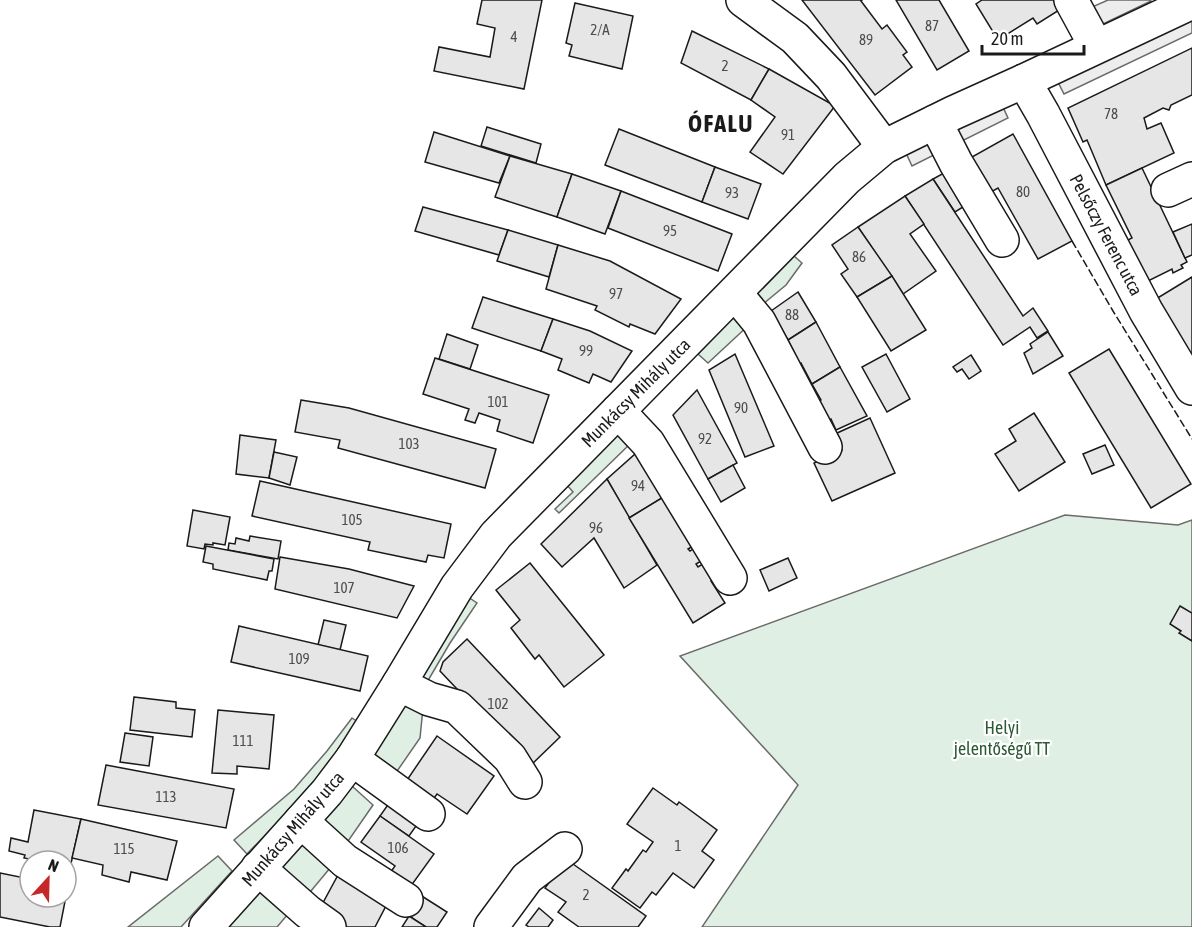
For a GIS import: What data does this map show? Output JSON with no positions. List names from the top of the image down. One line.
{"streets":{"street":["Pelsőczy Ferenc utca","Munkácsy Mihály utca"]},"crossings":[["Pelsőczy Ferenc utca","Munkácsy Mihály utca"]],"districts":["ÓFALU"],"parks":["Helyi jelentőségű TT"],"house_numbers":["87","2/A","4","89","2","78","91","80","93","95","86","97","88","99","101","90","92","103","94","105","96","107","109","102","111","113","1","106","115","2"],"scale_bar":"20 m","north":"top"}
